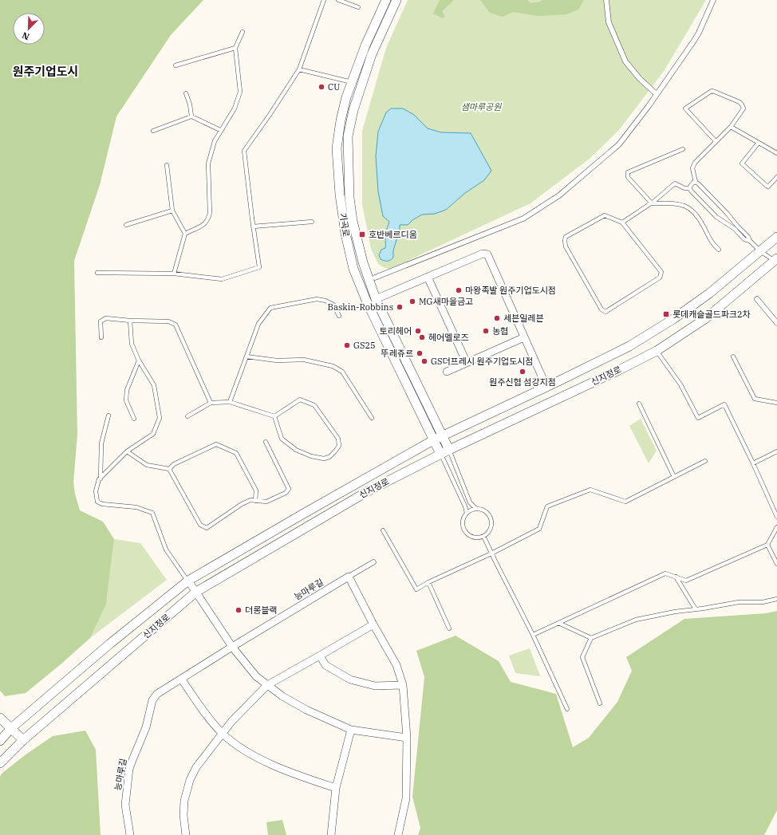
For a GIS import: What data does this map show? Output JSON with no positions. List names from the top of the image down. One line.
{"streets":{"street":["가곡로","신지정로","능마루길"]},"crossings":[["가곡로","신지정로"]],"districts":["원주기업도시"],"parks":["샘마루공원"],"places":{"other":["CU","마왕족발 원주기업도시점","MG새마을금고","Baskin-Robbins","세븐일레븐","토리헤어","농협","헤어멜로즈","GS25","뚜레쥬르","GS더프레시 원주기업도시점","원주신협 섬강지점","더롱블랙"],"transit":["호반베르디움","롯데캐슬골드파크2차"]},"north":"bottom left"}
